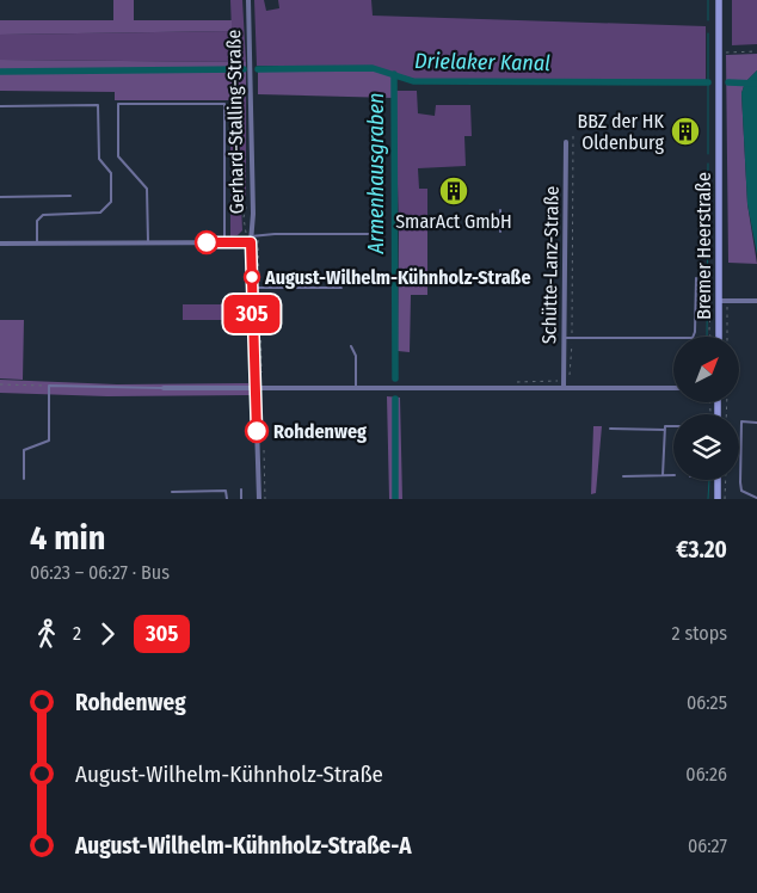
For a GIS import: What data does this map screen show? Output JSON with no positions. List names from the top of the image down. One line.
{"streets":{"main road":["Bremer Heerstraße"],"street":["Gerhard-Stalling-Straße","Schütte-Lanz-Straße"]},"water":["Drielaker Kanal","Armenhausgraben"],"places":{"building":["BBZ der HK Oldenburg","SmarAct GmbH"],"other":["August-Wilhelm-Kühnholz-Straße","Rohdenweg"]},"lines":["bus line 305"],"north":"top right","page":{"on_map":"305","heading":["4 min","06:23 – 06:27 · Bus","€3.20"],"legs":["2","305","2 stops"],"list":[{"name":"Rohdenweg","value":"06:25"},{"name":"August-Wilhelm-Kühnholz-Straße","value":"06:26"},{"name":"August-Wilhelm-Kühnholz-Straße-A","value":"06:27"}]}}
